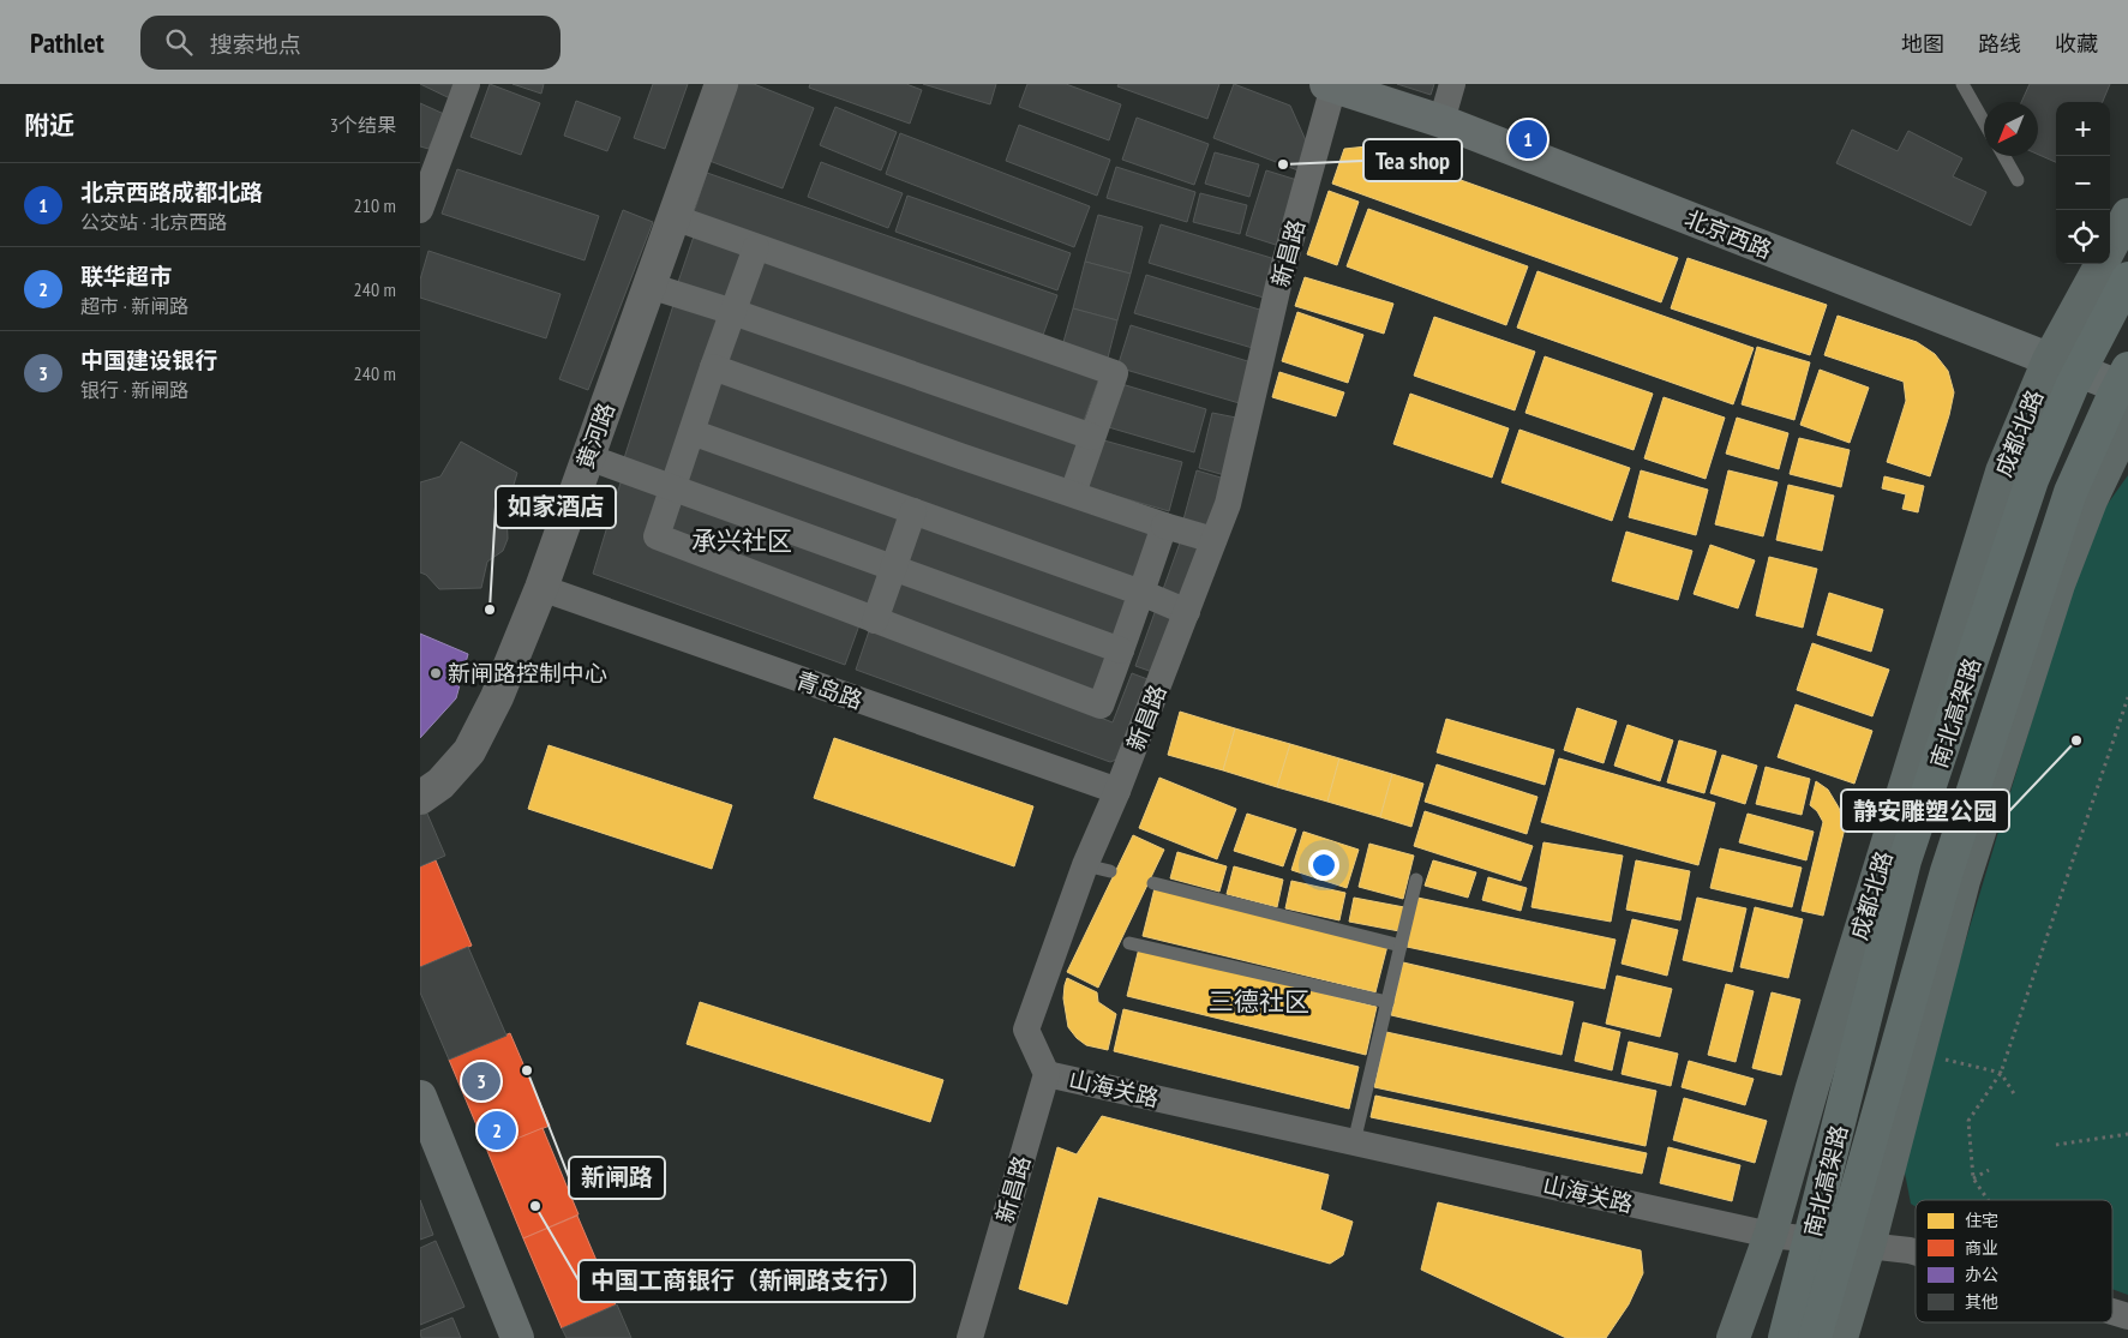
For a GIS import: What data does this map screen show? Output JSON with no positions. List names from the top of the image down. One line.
{"streets":{"highway":["南北高架路"],"main road":["北京西路","成都北路"],"street":["新昌路","黄河路","青岛路","山海关路"]},"crossings":[["北京西路","新昌路"],["北京西路","成都北路"],["新昌路","青岛路"],["新昌路","山海关路"],["成都北路","山海关路"],["黄河路","青岛路"]],"districts":["承兴社区","三德社区"],"places":["Tea shop","如家酒店","新闸路控制中心","静安雕塑公园","新闸路","中国工商银行（新闸路支行）"],"legend":["住宅","商业","办公","其他"],"north":"bottom left","page":{"header":"Pathlet","search":"搜索地点","nav":["地图","路线","收藏"],"heading":["附近","3个结果"],"map_buttons":["+","−"],"pins":["1","3","2"],"list":[{"mark":"1","name":"北京西路成都北路","note":"公交站 · 北京西路","value":"210 m"},{"mark":"2","name":"联华超市","note":"超市 · 新闸路","value":"240 m"},{"mark":"3","name":"中国建设银行","note":"银行 · 新闸路","value":"240 m"}]}}
